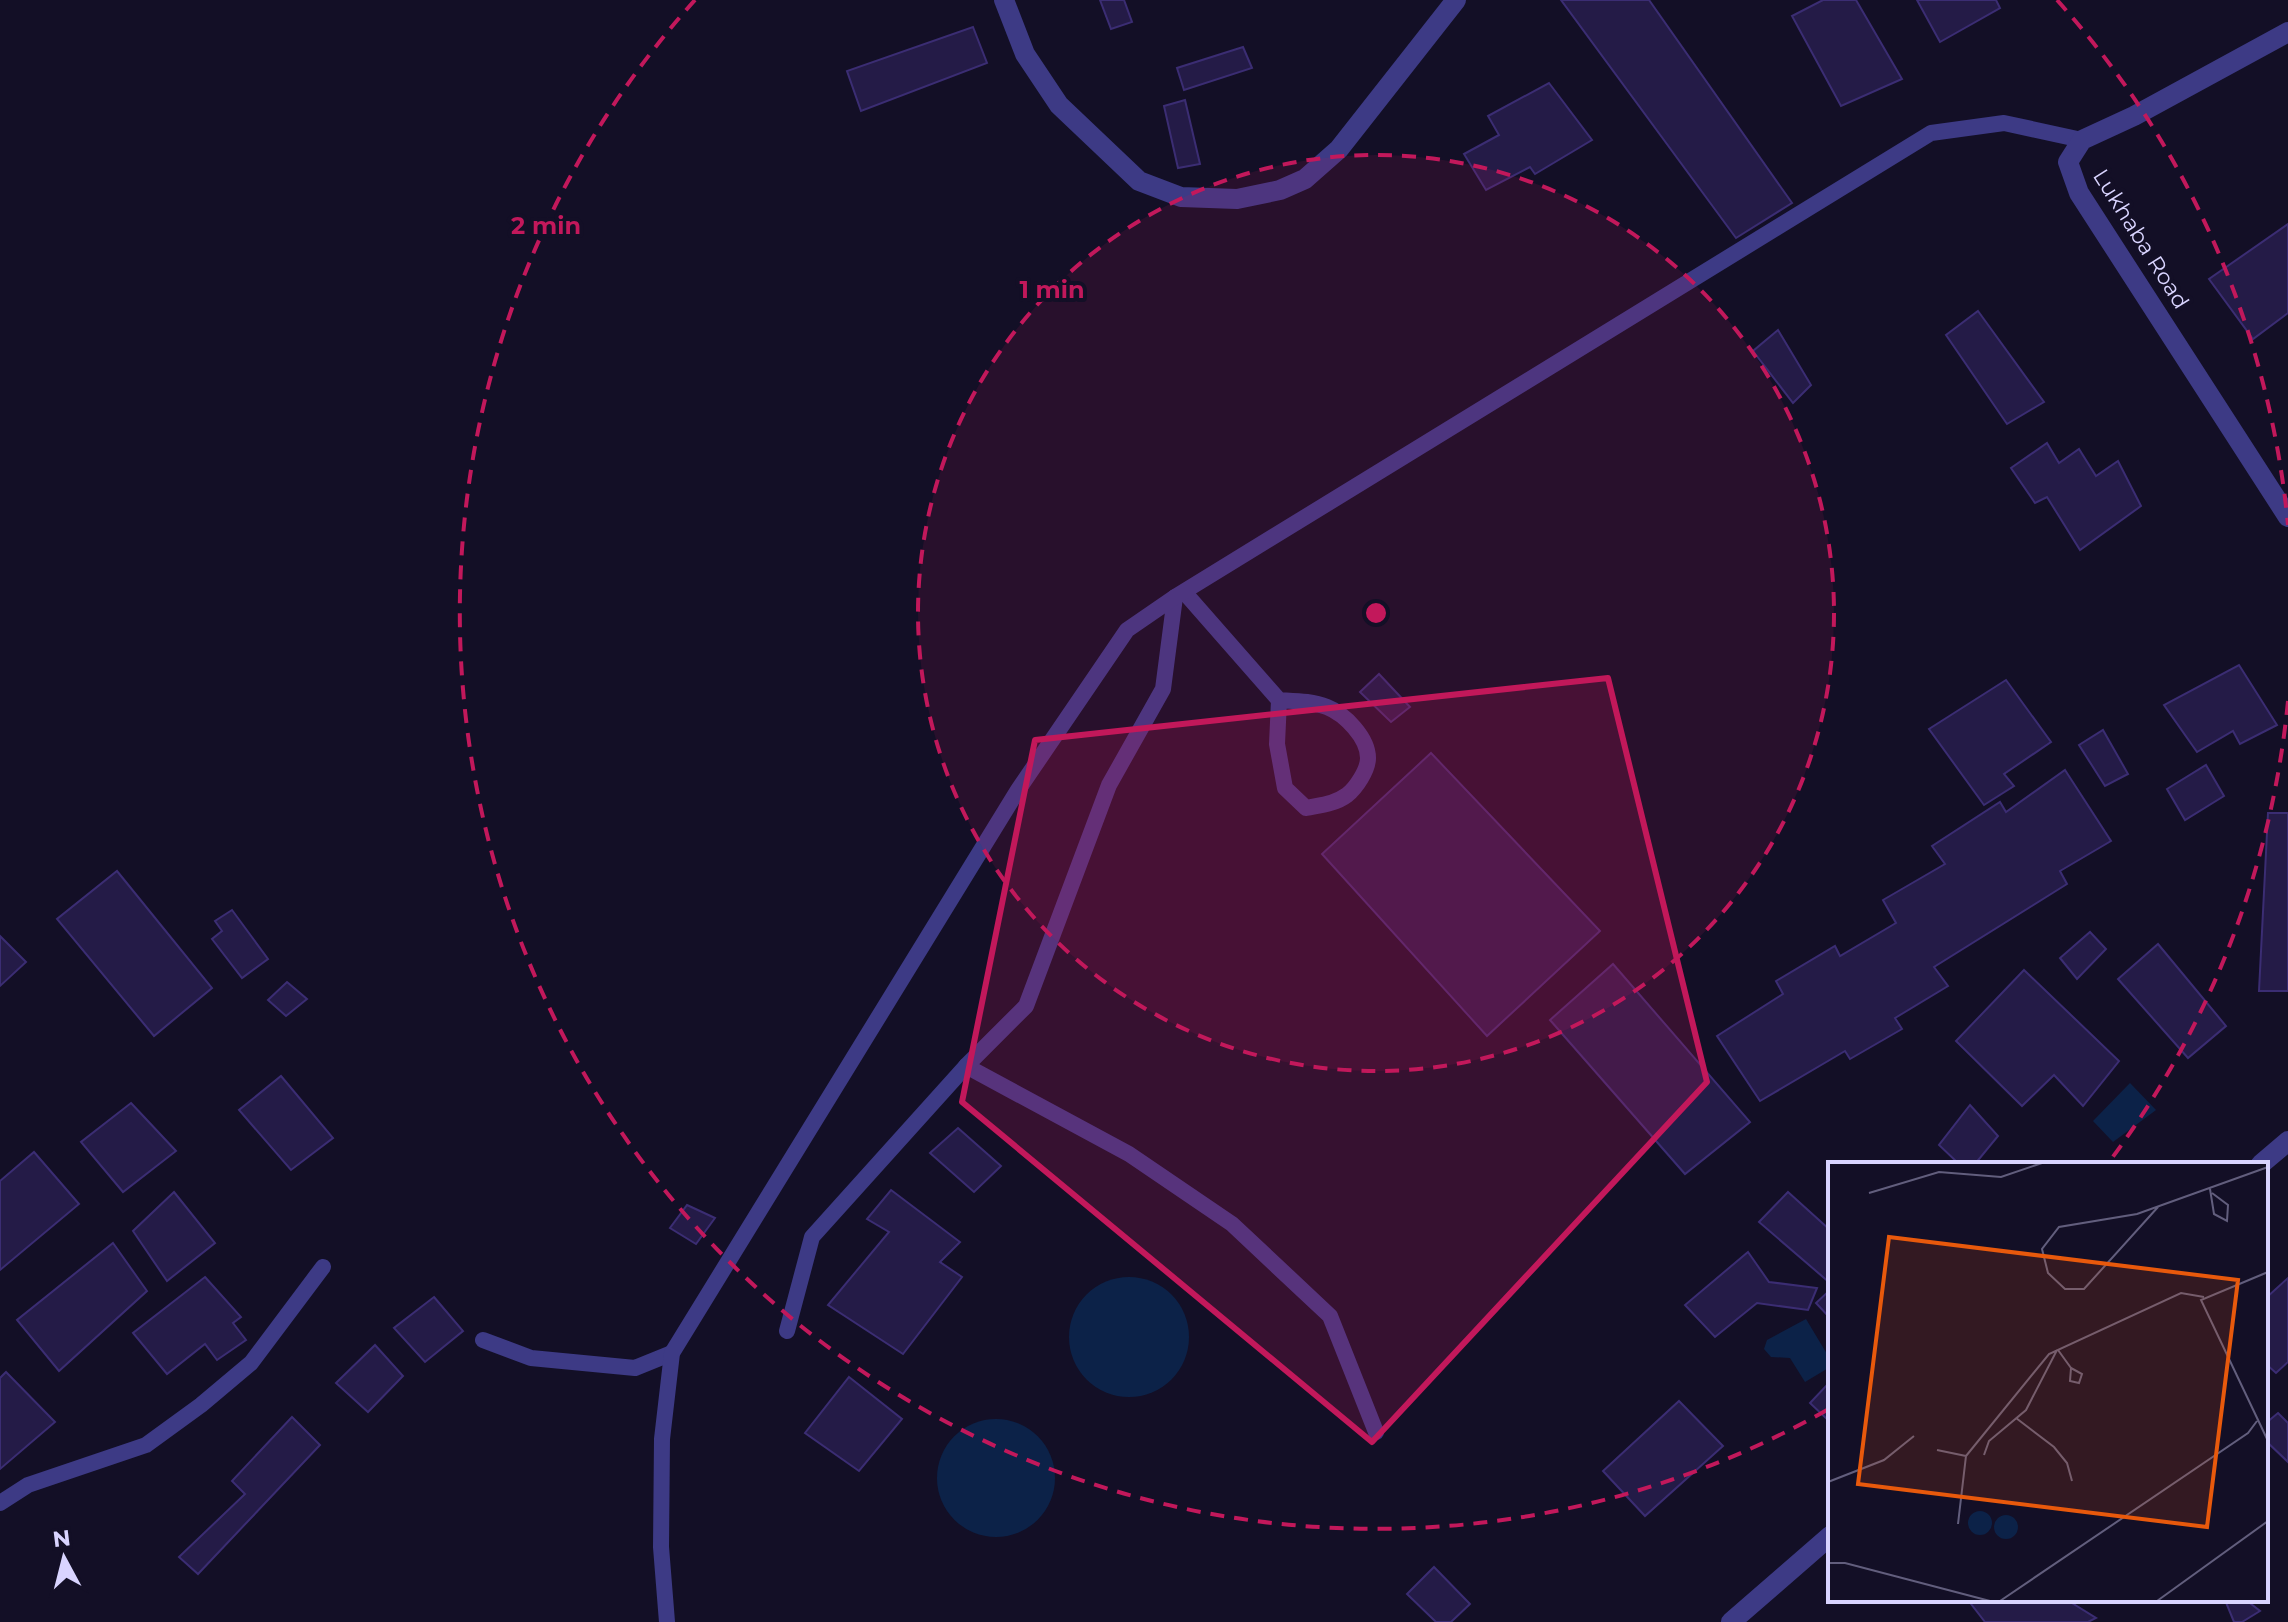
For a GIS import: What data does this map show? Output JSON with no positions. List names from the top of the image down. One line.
{"streets":{"street":["Lukhaba Road"]},"north":"top","rings":["2 min","1 min"]}
